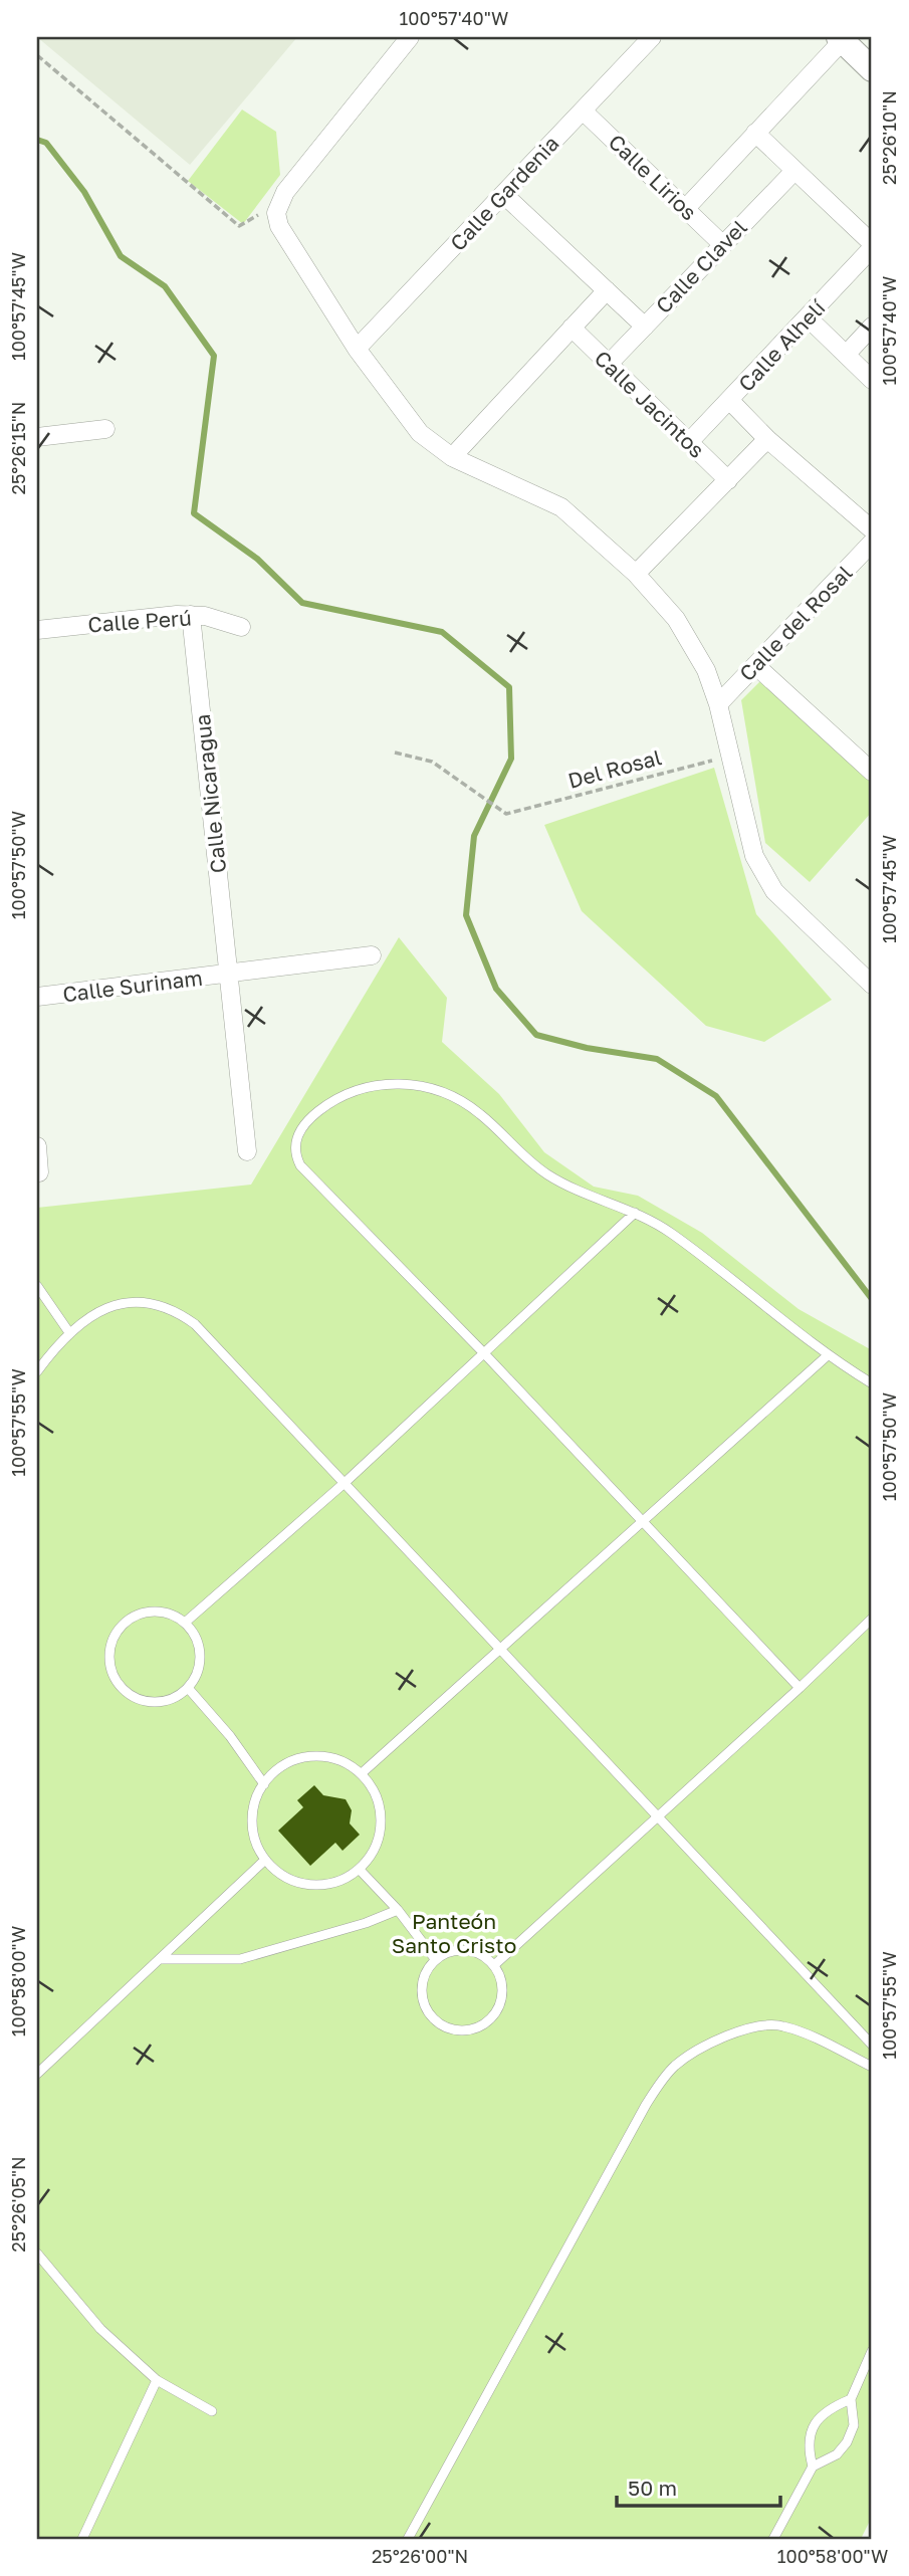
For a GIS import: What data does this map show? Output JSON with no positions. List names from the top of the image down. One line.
{"streets":{"street":["Calle Lirios","Calle Gardenia","Calle Clavel","Calle Alhelí","Calle Jacintos","Calle Perú","Calle del Rosal","Calle Nicaragua","Calle Surinam"],"path":["Del Rosal"]},"crossings":[["Calle Lirios","Calle Gardenia"],["Calle Lirios","Calle Clavel"],["Calle Clavel","Calle Jacintos"],["Calle Alhelí","Calle Jacintos"],["Calle Perú","Calle Nicaragua"],["Calle Nicaragua","Calle Surinam"]],"parks":["Panteón Santo Cristo"],"scale_bar":"50 m","coordinates":["100°57'40\"W","25°26'10\"N","100°57'45\"W","25°26'15\"N","100°57'50\"W","100°57'55\"W","100°58'00\"W","25°26'05\"N","25°26'00\"N"]}
